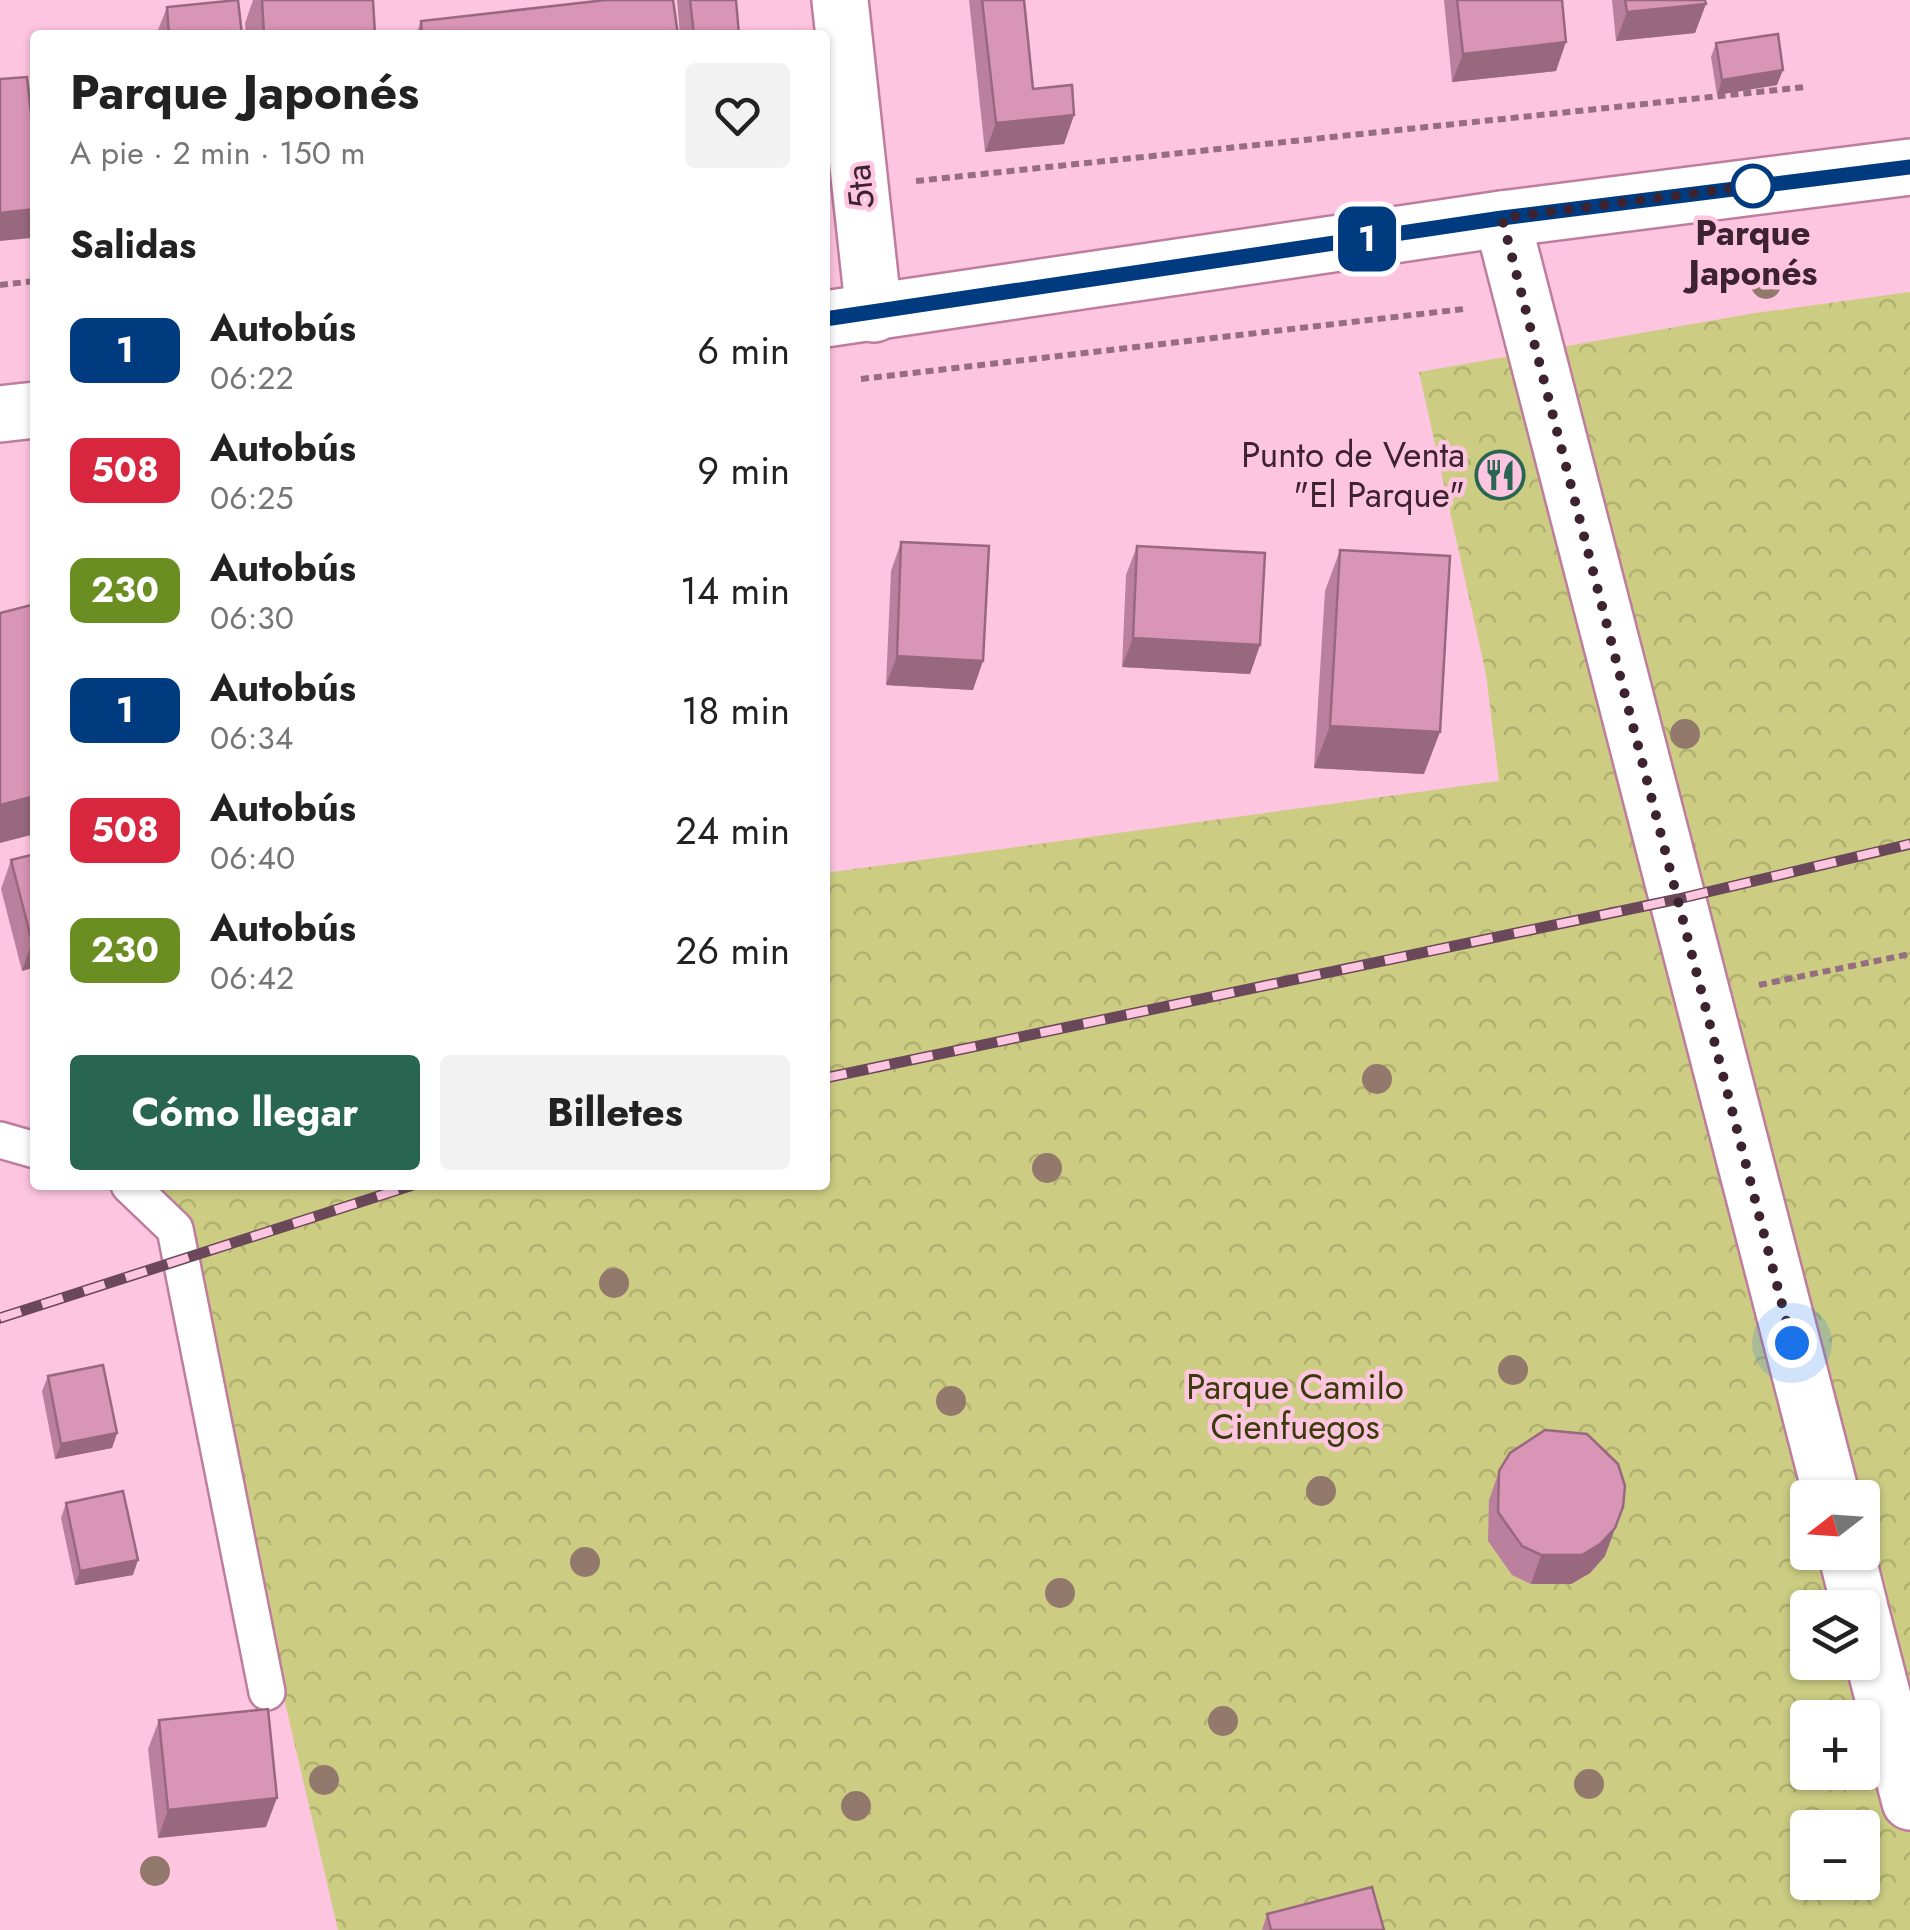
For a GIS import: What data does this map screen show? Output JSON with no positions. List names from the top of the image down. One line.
{"streets":{"street":["5ta"]},"parks":["Parque Camilo Cienfuegos"],"places":{"other":["Parque Japonés"],"restaurant":["Punto de Venta \"El Parque\""]},"lines":["bus line 1"],"north":"left","page":{"on_map":"1","heading":[["Parque Japonés","A pie · 2 min · 150 m"],"Salidas"],"list":[{"mark":"1","name":"Autobús","note":"06:22","value":"6 min"},{"mark":"508","name":"Autobús","note":"06:25","value":"9 min"},{"mark":"230","name":"Autobús","note":"06:30","value":"14 min"},{"mark":"1","name":"Autobús","note":"06:34","value":"18 min"},{"mark":"508","name":"Autobús","note":"06:40","value":"24 min"},{"mark":"230","name":"Autobús","note":"06:42","value":"26 min"}],"buttons":["Cómo llegar","Billetes"],"map_buttons":["+","−"]}}
